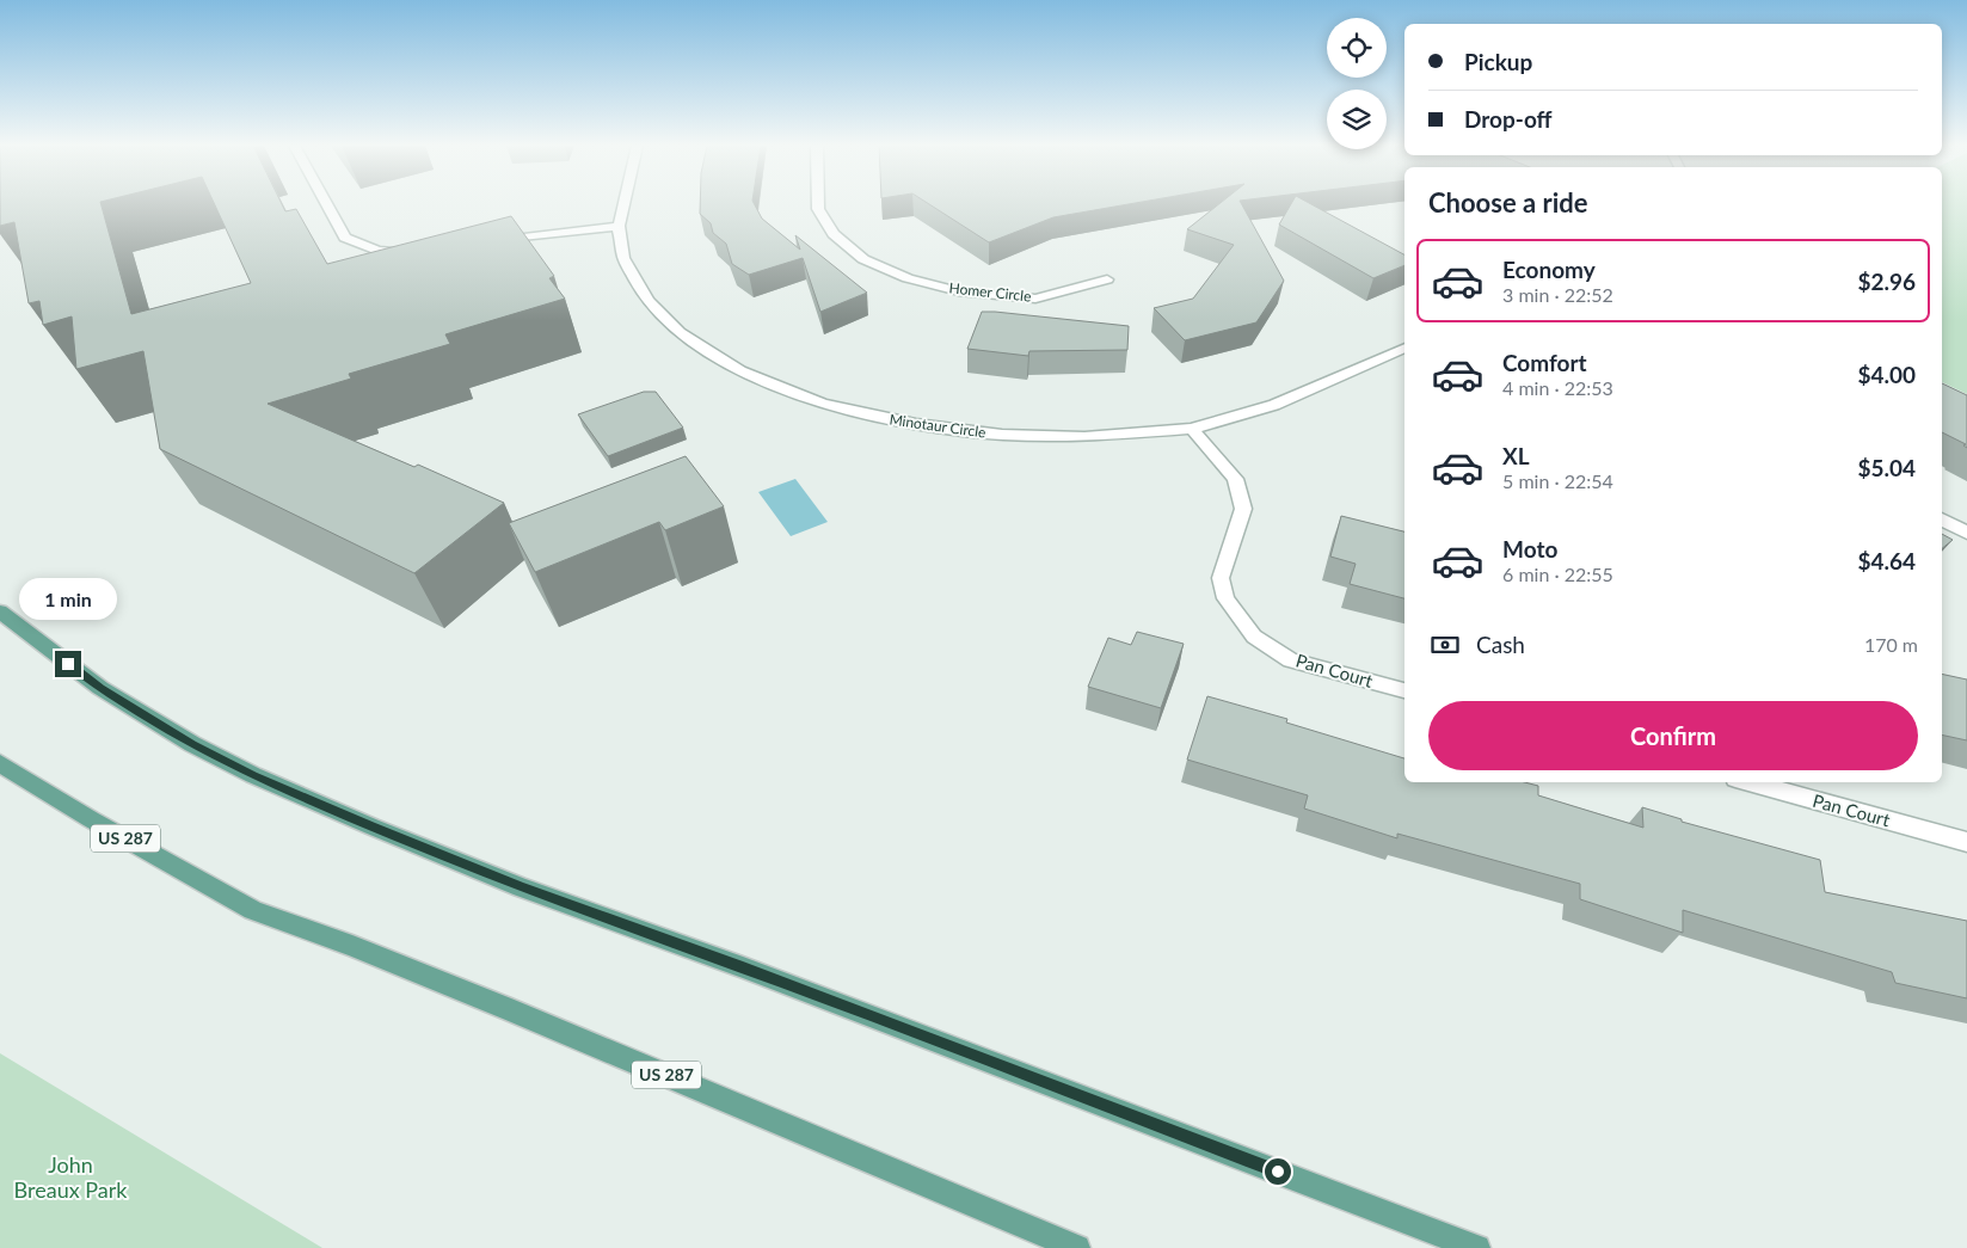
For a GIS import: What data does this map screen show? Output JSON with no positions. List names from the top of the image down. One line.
{"streets":{"main road":["US 287"],"street":["Homer Circle","Minotaur Circle","Pan Court"]},"crossings":[["Minotaur Circle","Pan Court"]],"parks":["John Breaux Park"],"page":{"banner":["Pickup","Drop-off"],"heading":"Choose a ride","list":[{"name":"Economy","note":"3 min · 22:52","value":"$2.96"},{"name":"Comfort","note":"4 min · 22:53","value":"$4.00"},{"name":"XL","note":"5 min · 22:54","value":"$5.04"},{"name":"Moto","note":"6 min · 22:55","value":"$4.64"}],"bubble":"1 min","pay":["Cash","170 m"],"buttons":"Confirm"}}
